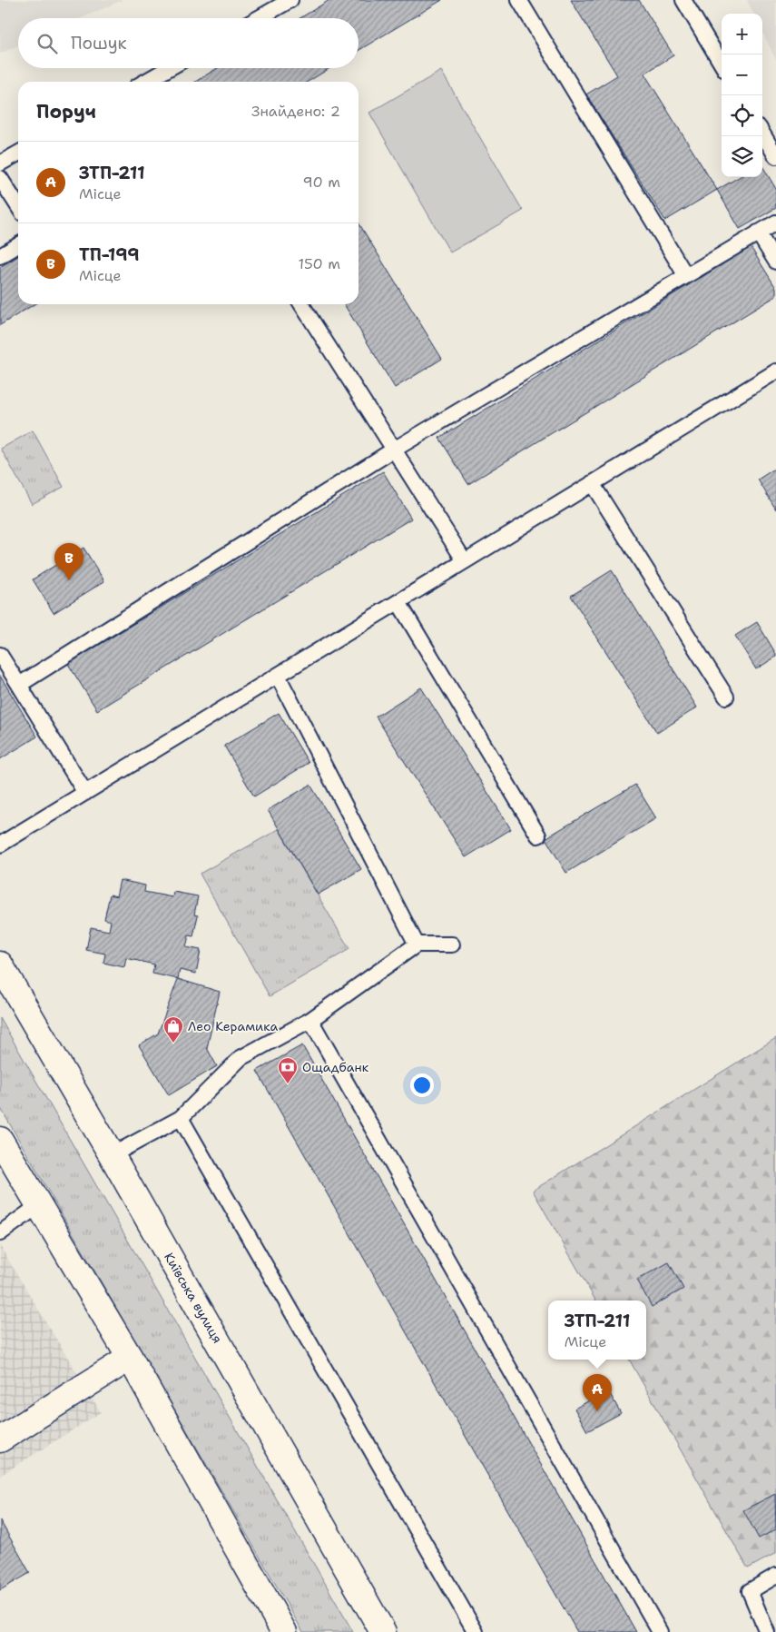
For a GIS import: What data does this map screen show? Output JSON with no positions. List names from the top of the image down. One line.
{"streets":{"main road":["Київська вулиця"]},"places":{"shop":["Лео Керамика"],"bank":["Ощадбанк"]},"page":{"map_buttons":["+","−"],"search":"Пошук","heading":["Поруч","Знайдено: 2"],"list":[{"mark":"A","name":"ЗТП-211","note":"Місце","value":"90 m"},{"mark":"B","name":"ТП-199","note":"Місце","value":"150 m"}],"pins":["B","A"],"popup":["ЗТП-211","Місце"]}}
